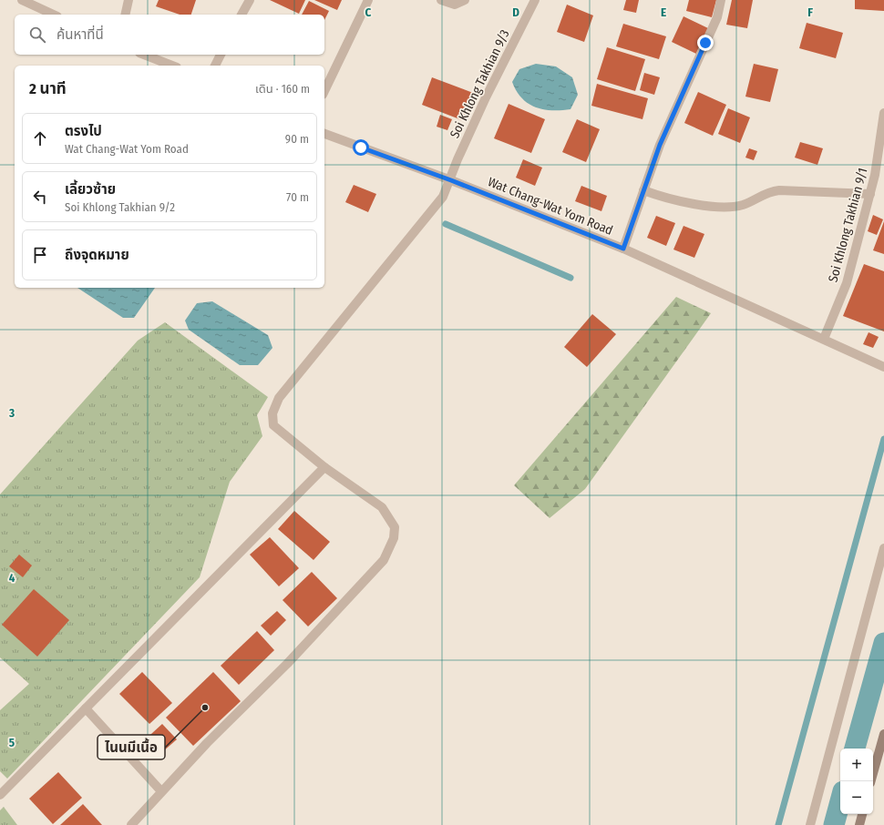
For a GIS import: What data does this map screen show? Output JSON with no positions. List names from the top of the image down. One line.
{"streets":{"street":["Soi Khlong Takhian 9/3","Wat Chang-Wat Yom Road","Soi Khlong Takhian 9/1"]},"crossings":[["Soi Khlong Takhian 9/3","Wat Chang-Wat Yom Road"],["Wat Chang-Wat Yom Road","Soi Khlong Takhian 9/1"]],"places":["ไนนมีเนื้อ"],"page":{"search":"ค้นหาที่นี่","heading":["2 นาที","เดิน · 160 m"],"list":[["ตรงไป","Wat Chang-Wat Yom Road","90 m"],["เลี้ยวซ้าย","Soi Khlong Takhian 9/2","70 m"],"ถึงจุดหมาย"],"map_buttons":["+","−"]},"grid":{"columns":["C","D","E","F"],"rows":["3","4","5"]}}
